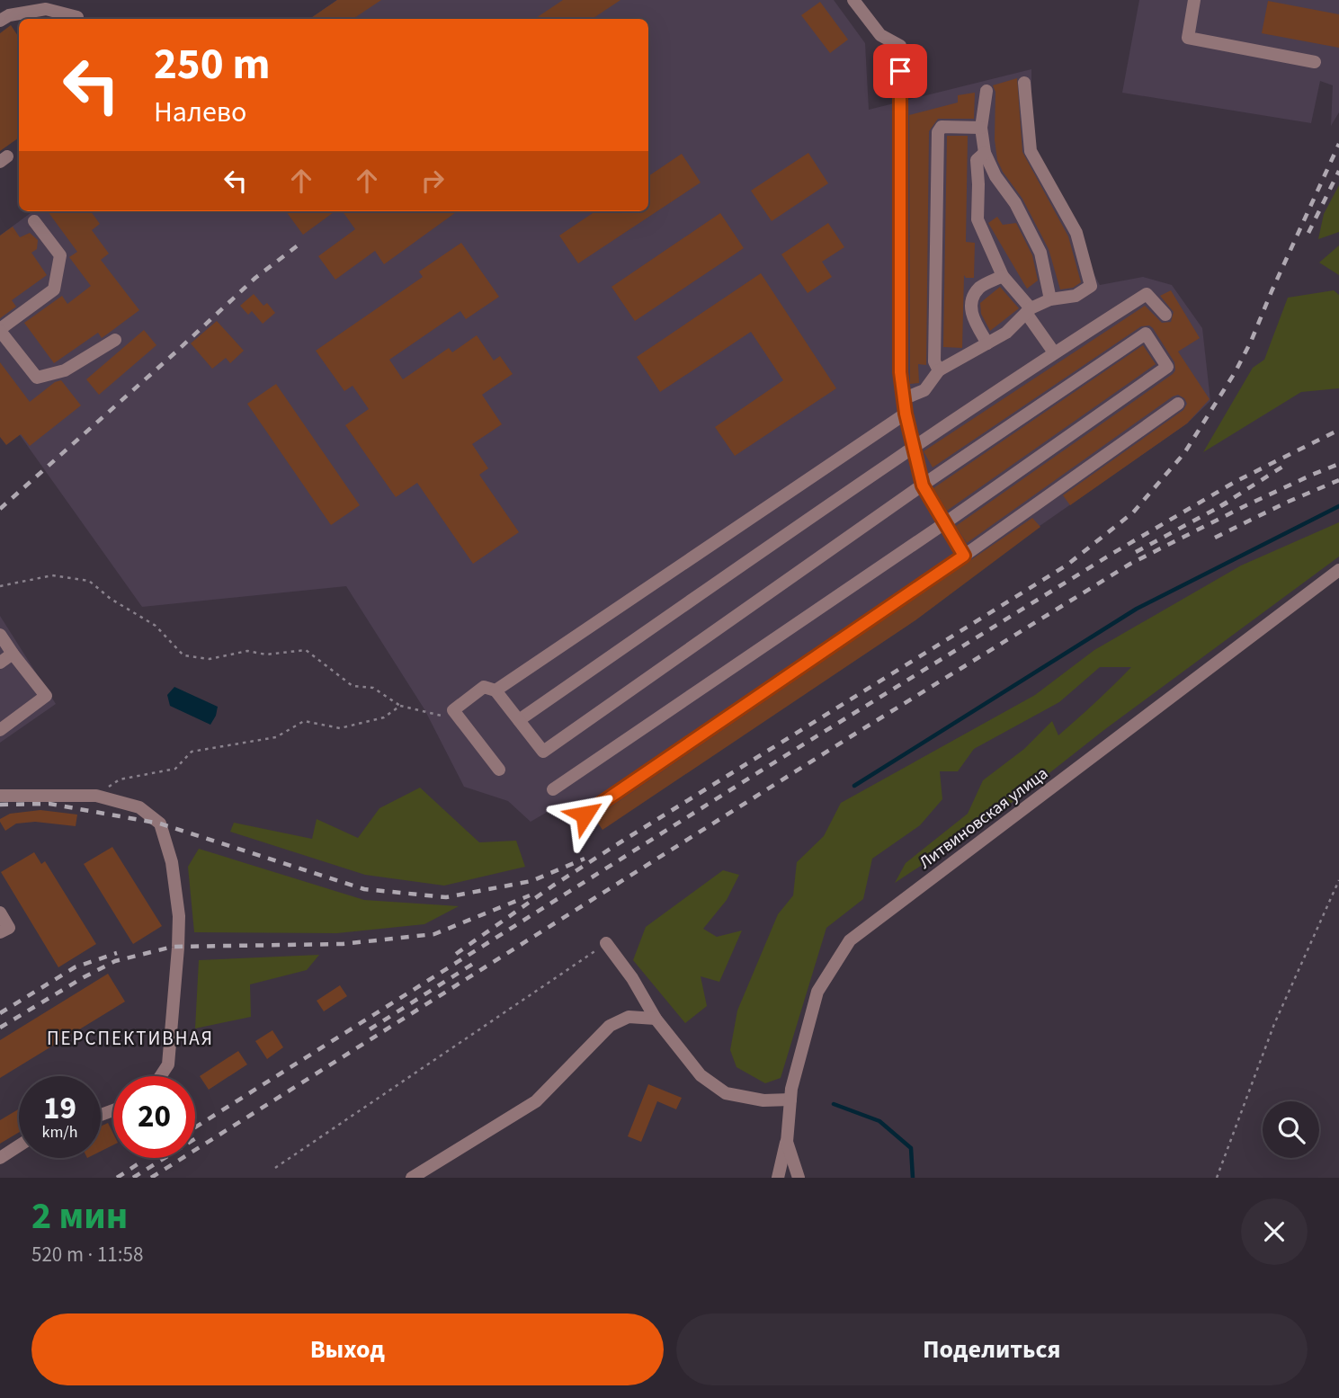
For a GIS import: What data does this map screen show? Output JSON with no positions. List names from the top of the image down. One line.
{"streets":{"street":["Литвиновская улица"]},"districts":["ПЕРСПЕКТИВНАЯ"],"page":{"turn":["250 m","Налево"],"speed":"19 km/h","limit":"20","heading":["2 мин","520 m · 11:58"],"buttons":["Выход","Поделиться"]}}
